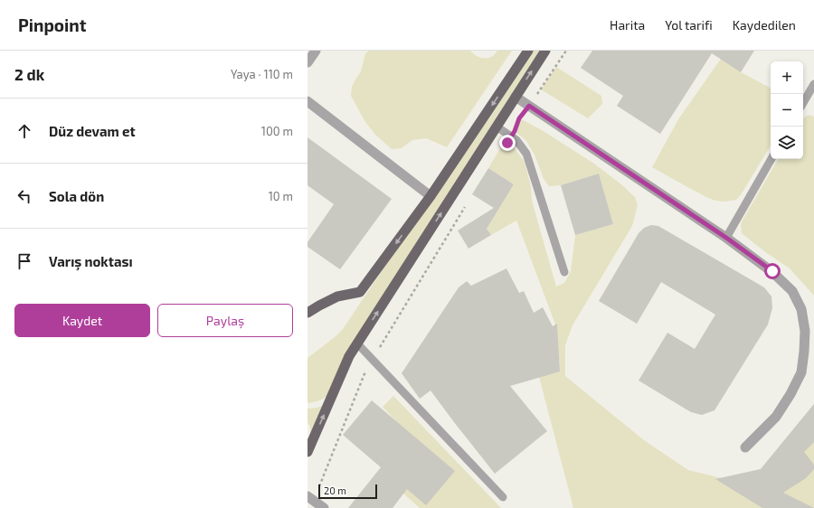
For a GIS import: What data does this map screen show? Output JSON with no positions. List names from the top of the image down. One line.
{"scale_bar":"20 m","page":{"header":"Pinpoint","nav":["Harita","Yol tarifi","Kaydedilen"],"heading":["2 dk","Yaya · 110 m"],"map_buttons":["+","−"],"list":[["Düz devam et","100 m"],["Sola dön","10 m"],"Varış noktası"],"buttons":["Kaydet","Paylaş"],"scale":"20 m"}}
